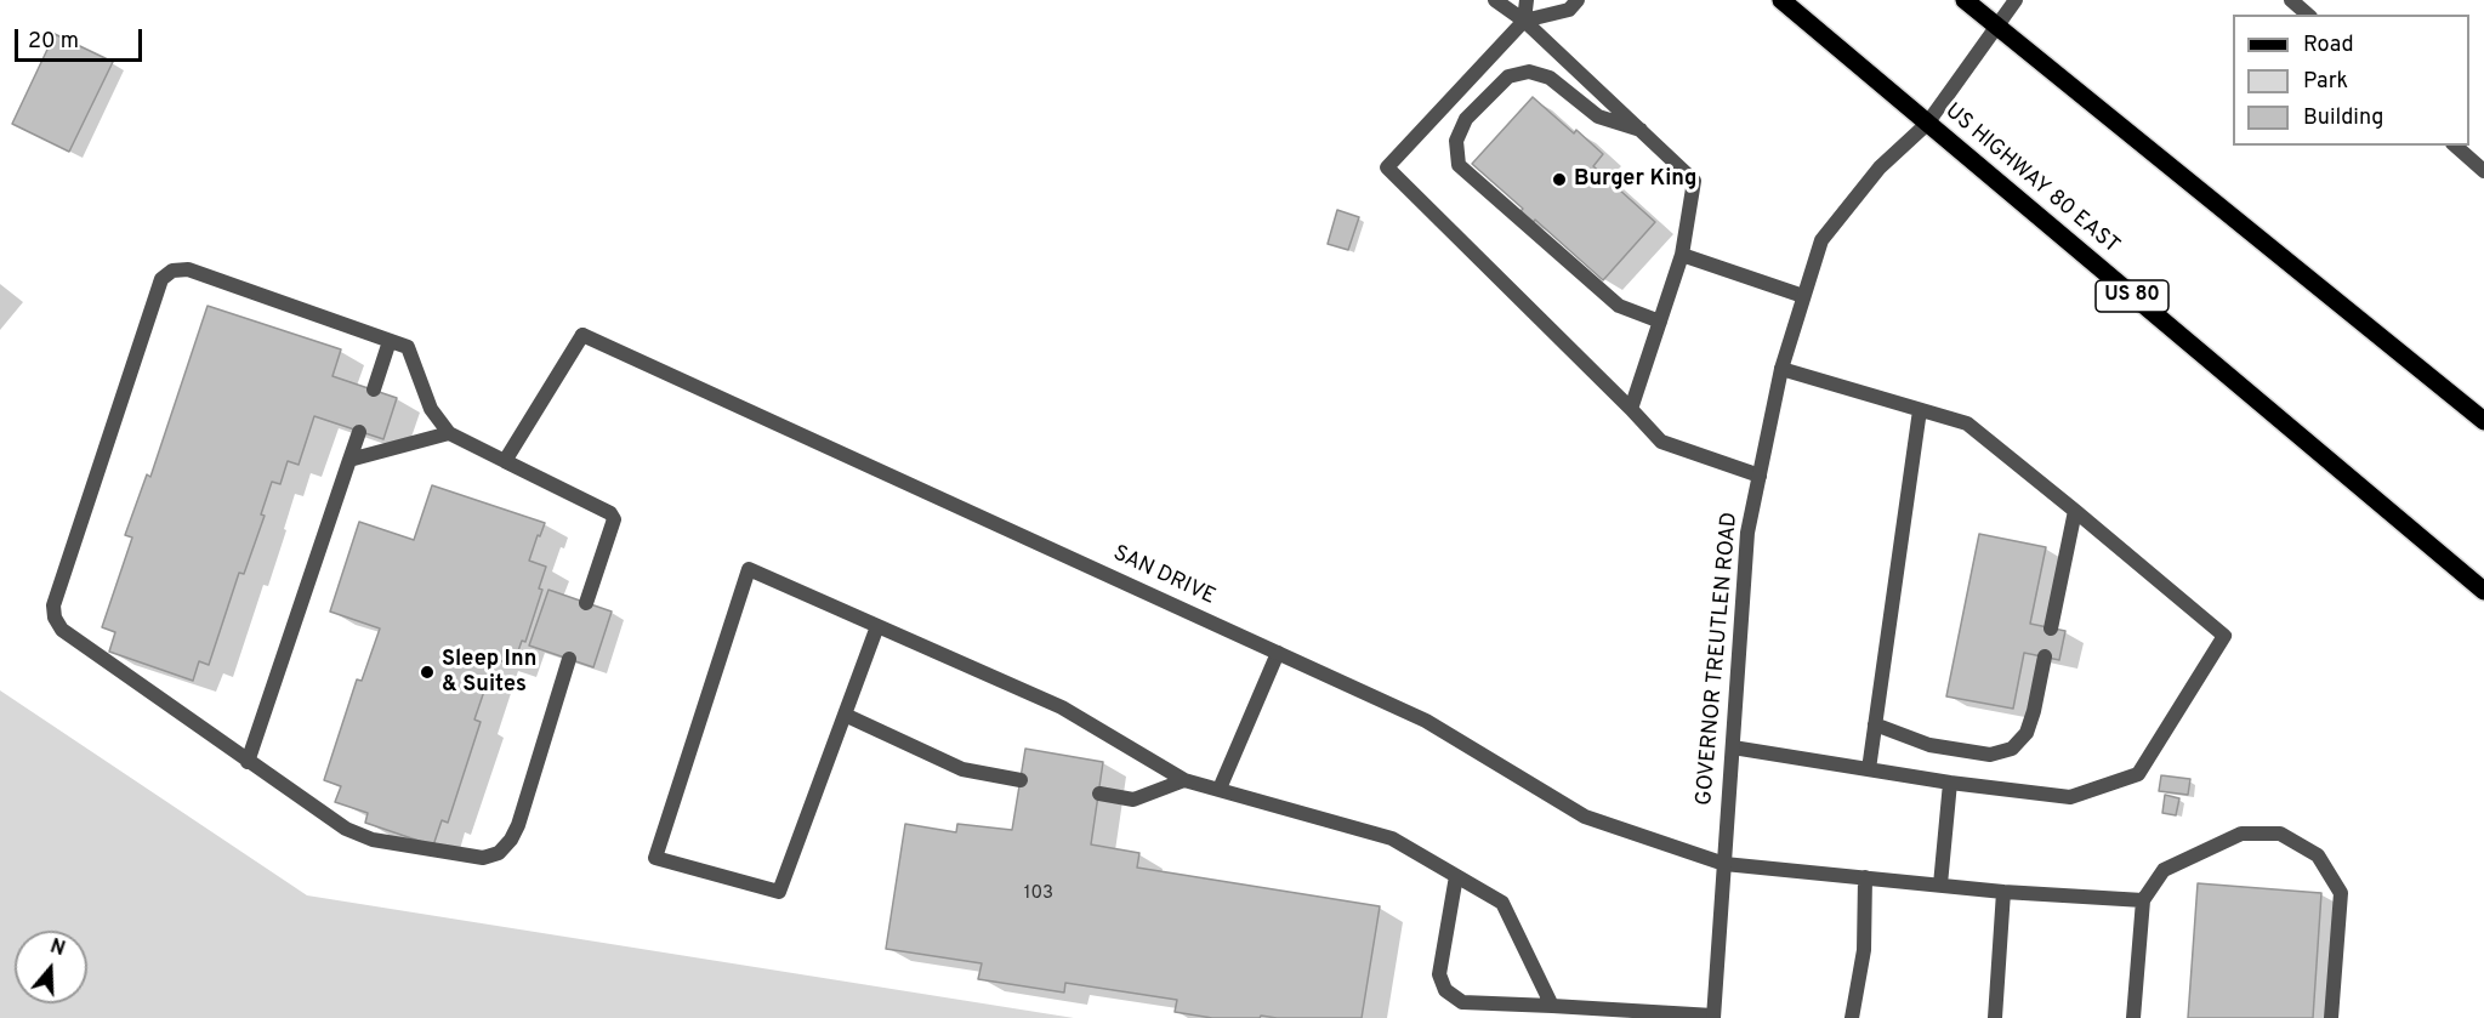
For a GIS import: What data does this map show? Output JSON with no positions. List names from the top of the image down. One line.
{"streets":{"main road":["US HIGHWAY 80 EAST","US 80"],"street":["SAN DRIVE","GOVERNOR TREUTLEN ROAD"]},"crossings":[["US HIGHWAY 80 EAST","GOVERNOR TREUTLEN ROAD"],["SAN DRIVE","GOVERNOR TREUTLEN ROAD"]],"places":["Burger King","Sleep Inn & Suites"],"house_numbers":["103"],"legend":["Road","Park","Building"],"scale_bar":"20 m","north":"top"}
